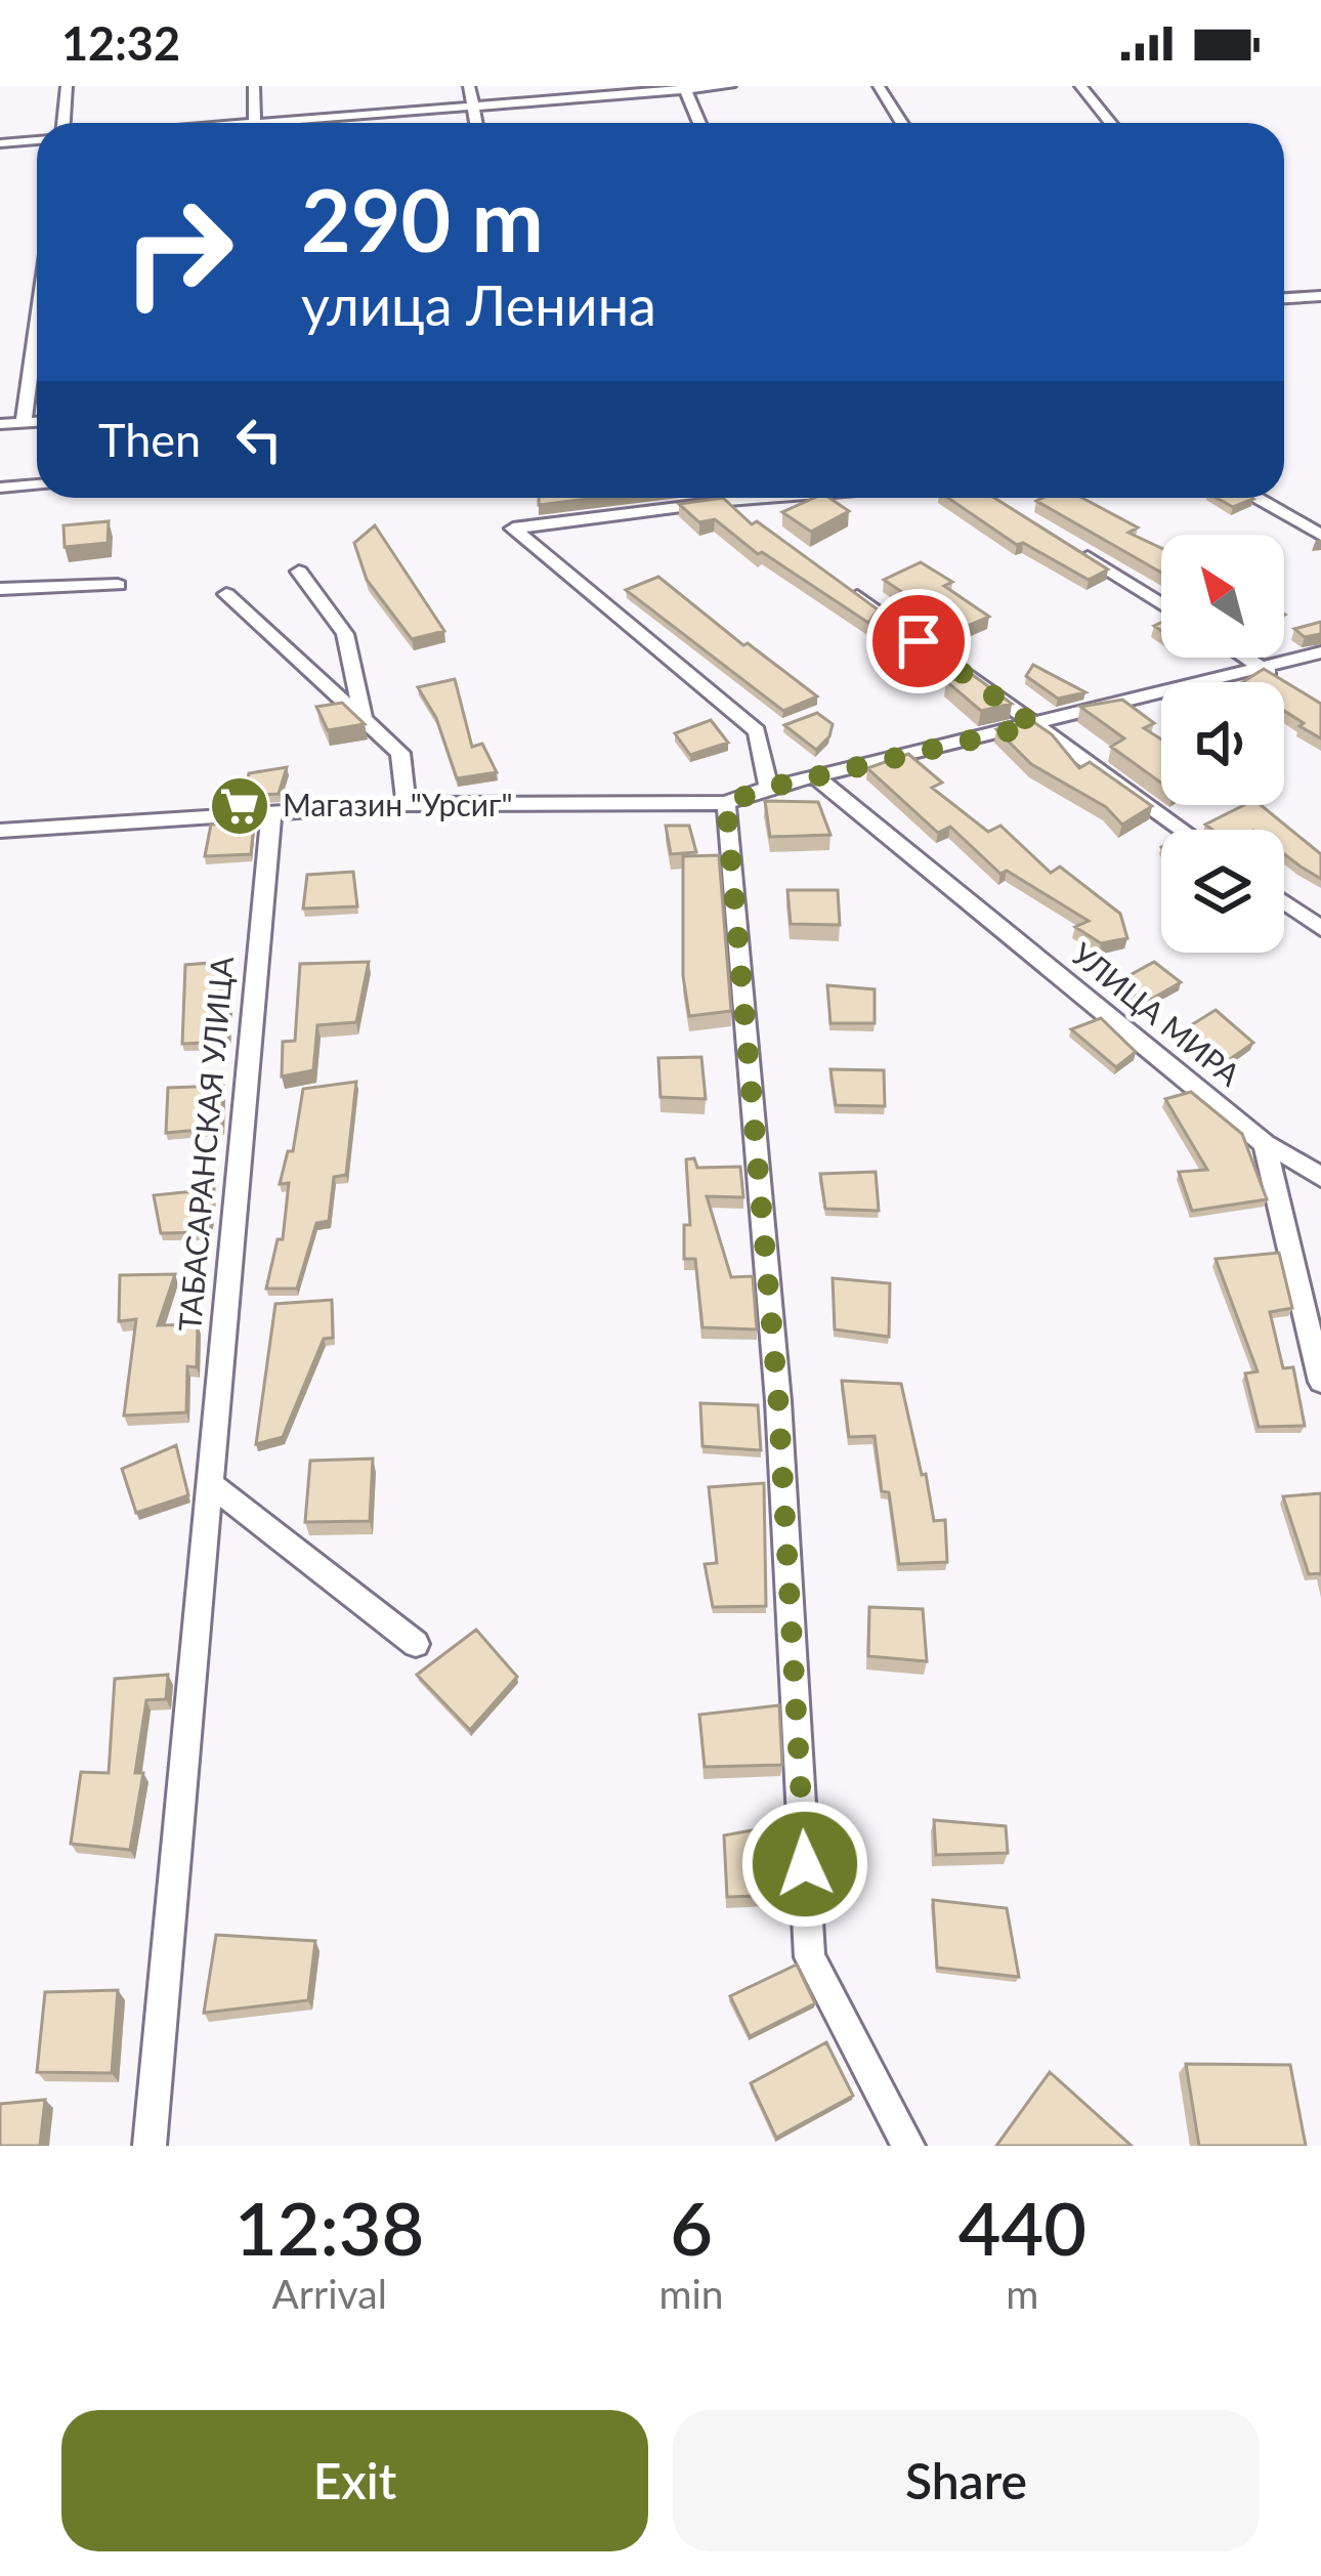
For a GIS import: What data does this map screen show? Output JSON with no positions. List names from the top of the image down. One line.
{"streets":{"street":["УЛИЦА МИРА","ТАБАСАРАНСКАЯ УЛИЦА"]},"places":{"supermarket":["Магазин \"Урсиг\""]},"north":"top left","page":{"status":"12:32","turn":["290 m","улица Ленина"],"then":"Then","eta":["12:38","Arrival","6","min","440","m"],"buttons":["Exit","Share"]}}
